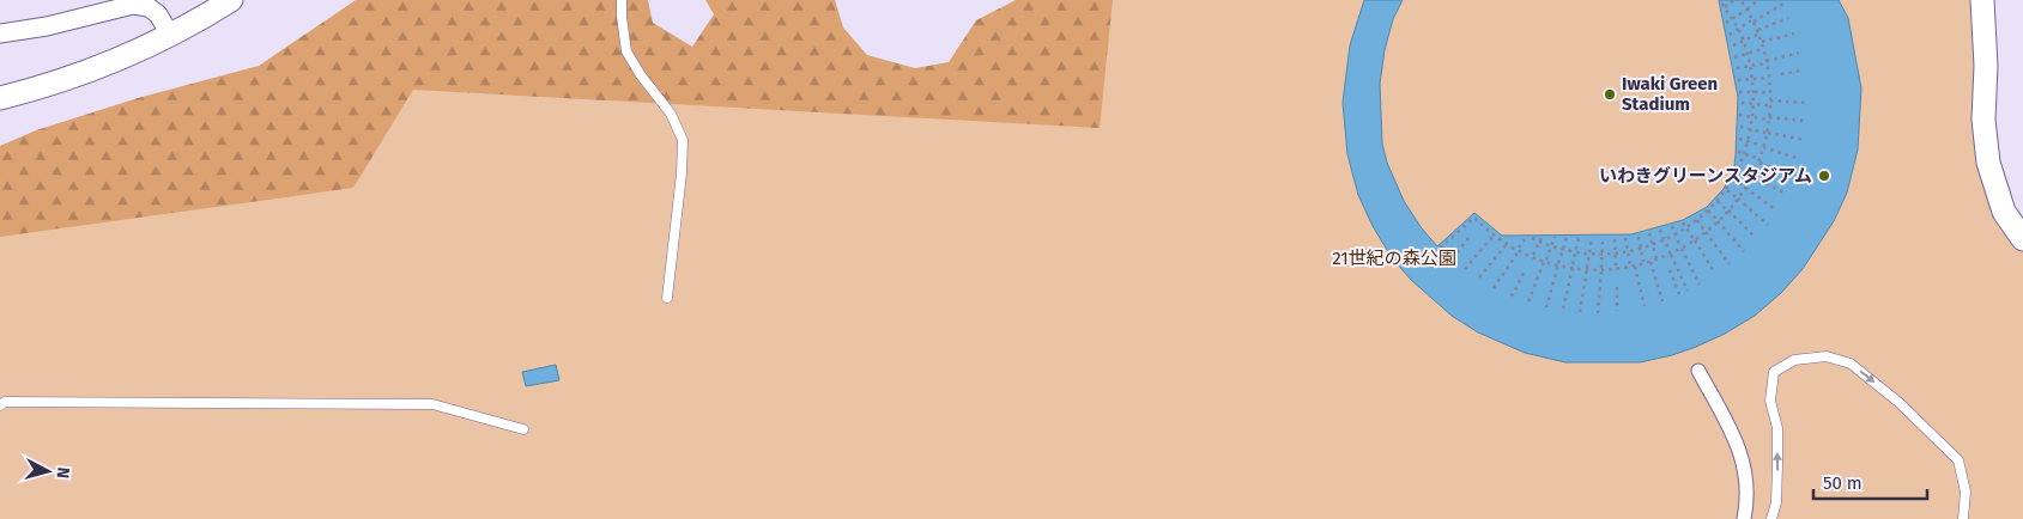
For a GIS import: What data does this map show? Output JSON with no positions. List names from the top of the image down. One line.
{"parks":["21世紀の森公園"],"places":["Iwaki Green Stadium","いわきグリーンスタジアム"],"scale_bar":"50 m","north":"right"}
